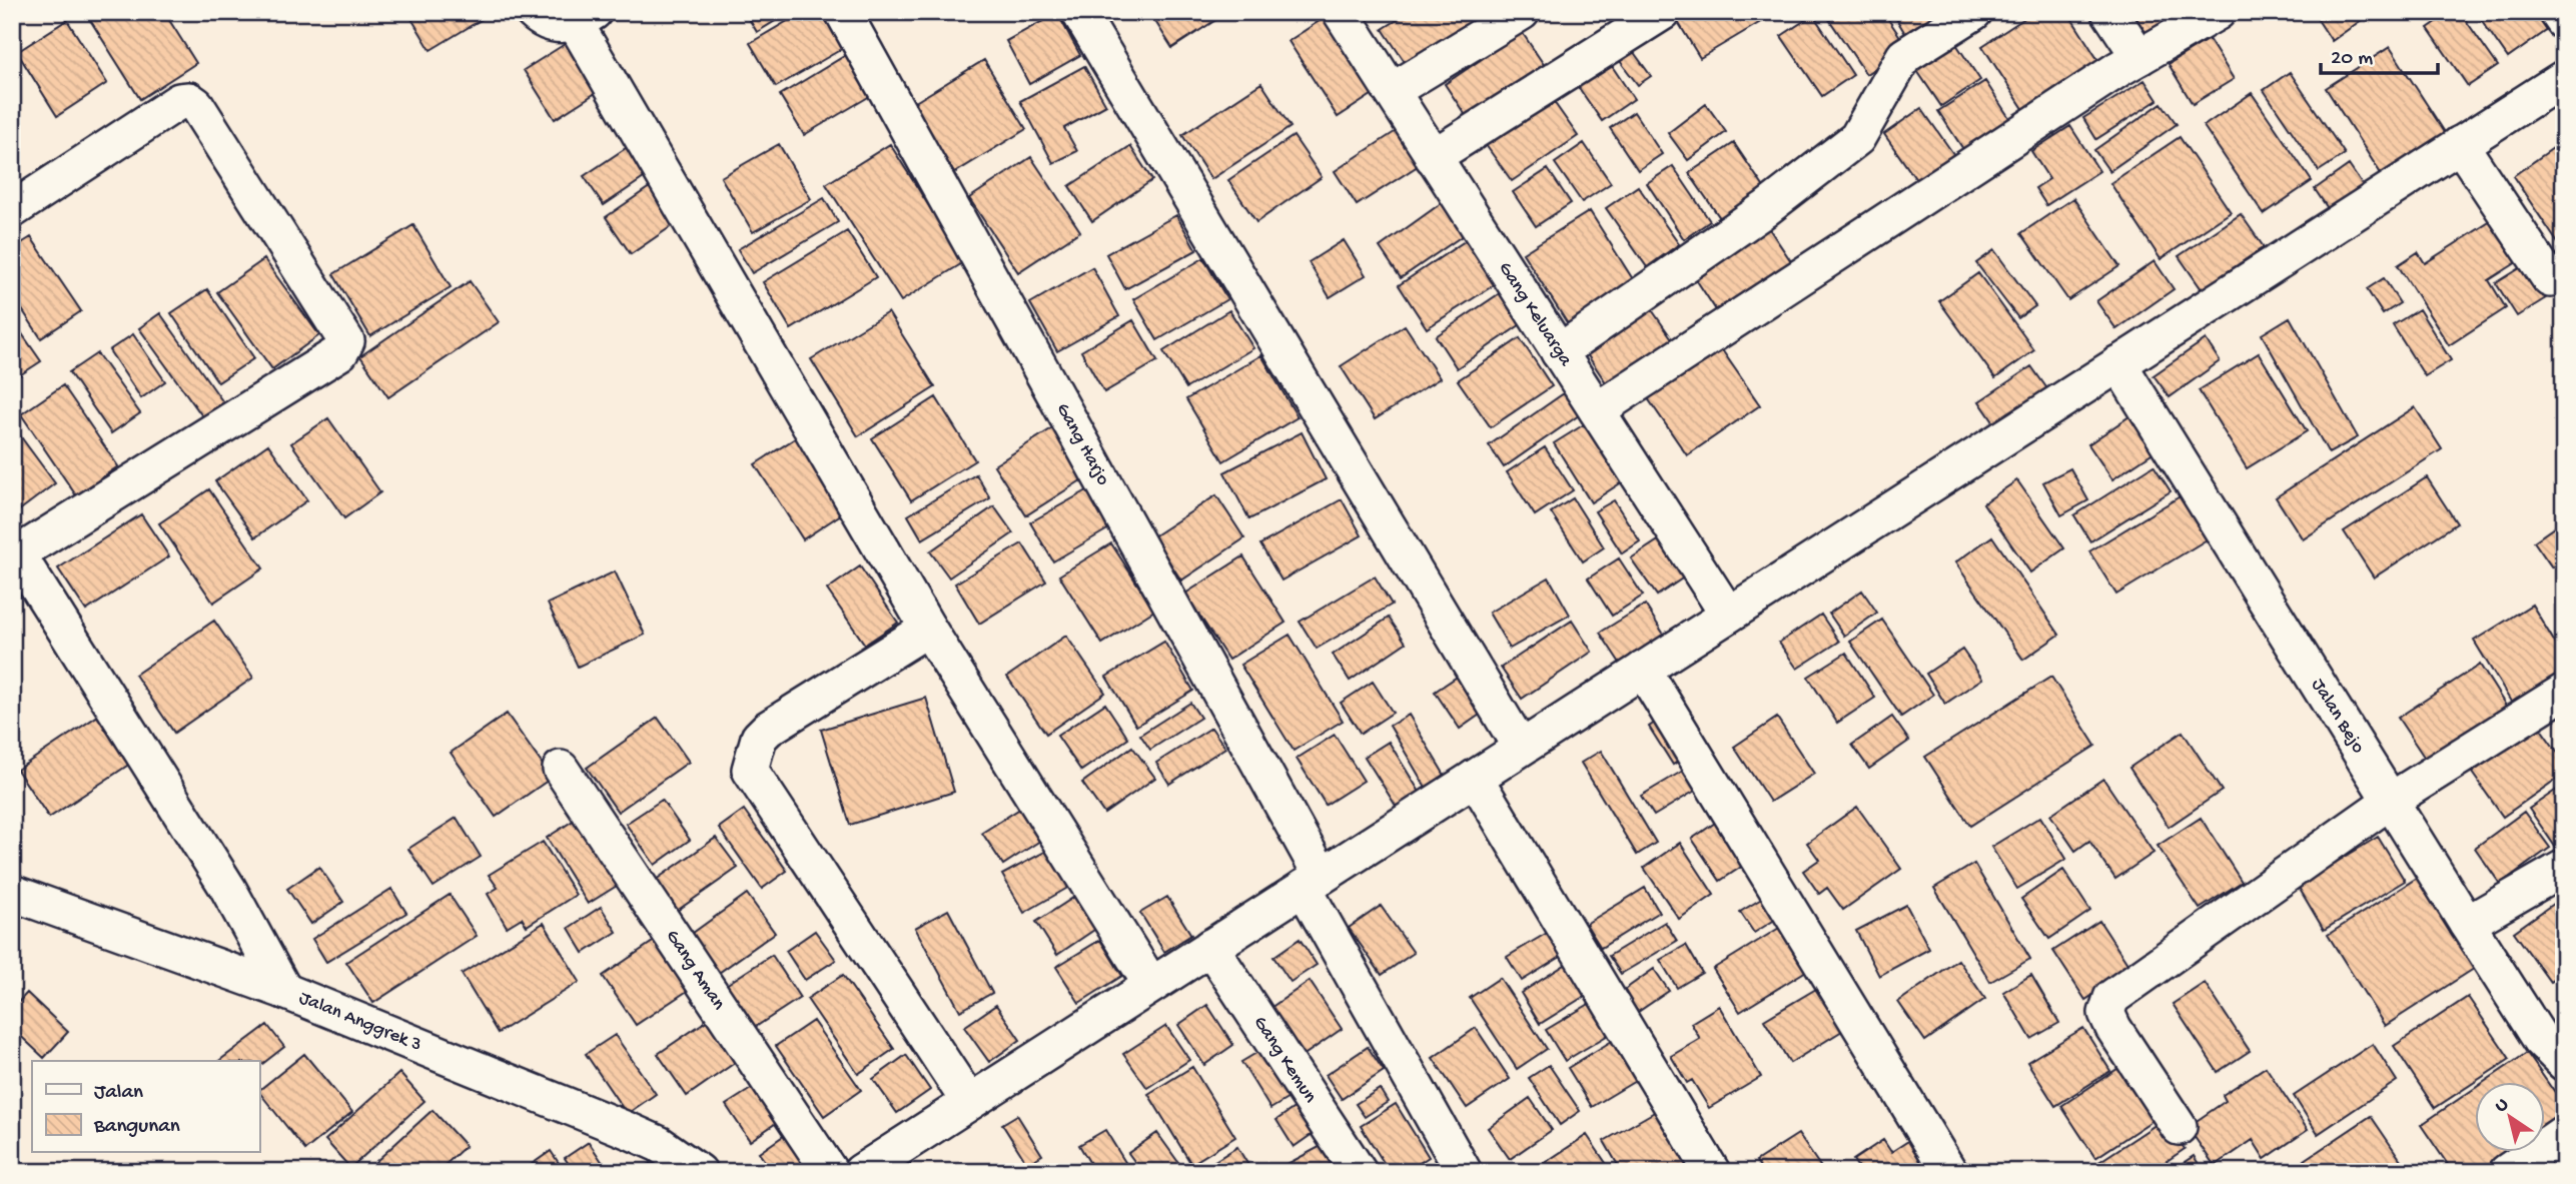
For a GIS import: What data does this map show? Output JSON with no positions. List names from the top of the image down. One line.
{"streets":{"street":["Gang Keluarga","Gang Harjo","Jalan Bejo","Gang Aman","Jalan Anggrek 3","Gang Kemun"]},"legend":["Jalan","Bangunan"],"scale_bar":"20 m","north":"top left"}
